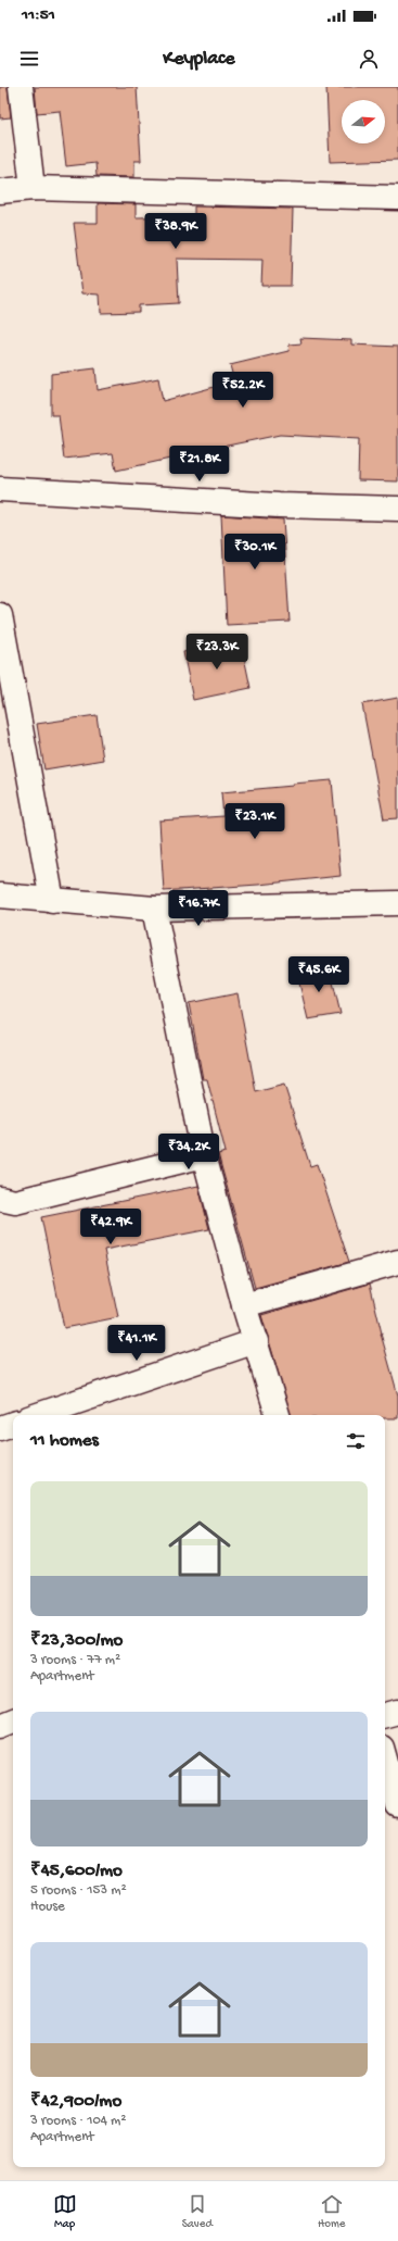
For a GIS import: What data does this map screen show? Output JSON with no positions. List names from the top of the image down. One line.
{"north":"right","page":{"status":"11:51","header":"Keyplace","price":["₹38.9K","₹52.2K","₹21.8K","₹30.1K","₹23.3K","₹23.1K","₹16.7K","₹45.6K","₹34.2K","₹42.9K","₹41.1K"],"heading":"11 homes","list":[{"name":"₹23,300/mo","note":"3 rooms · 77 m² · Apartment"},{"name":"₹45,600/mo","note":"5 rooms · 153 m² · House"},{"name":"₹42,900/mo","note":"3 rooms · 104 m² · Apartment"}],"tabs":["Map","Saved","Home"]}}
